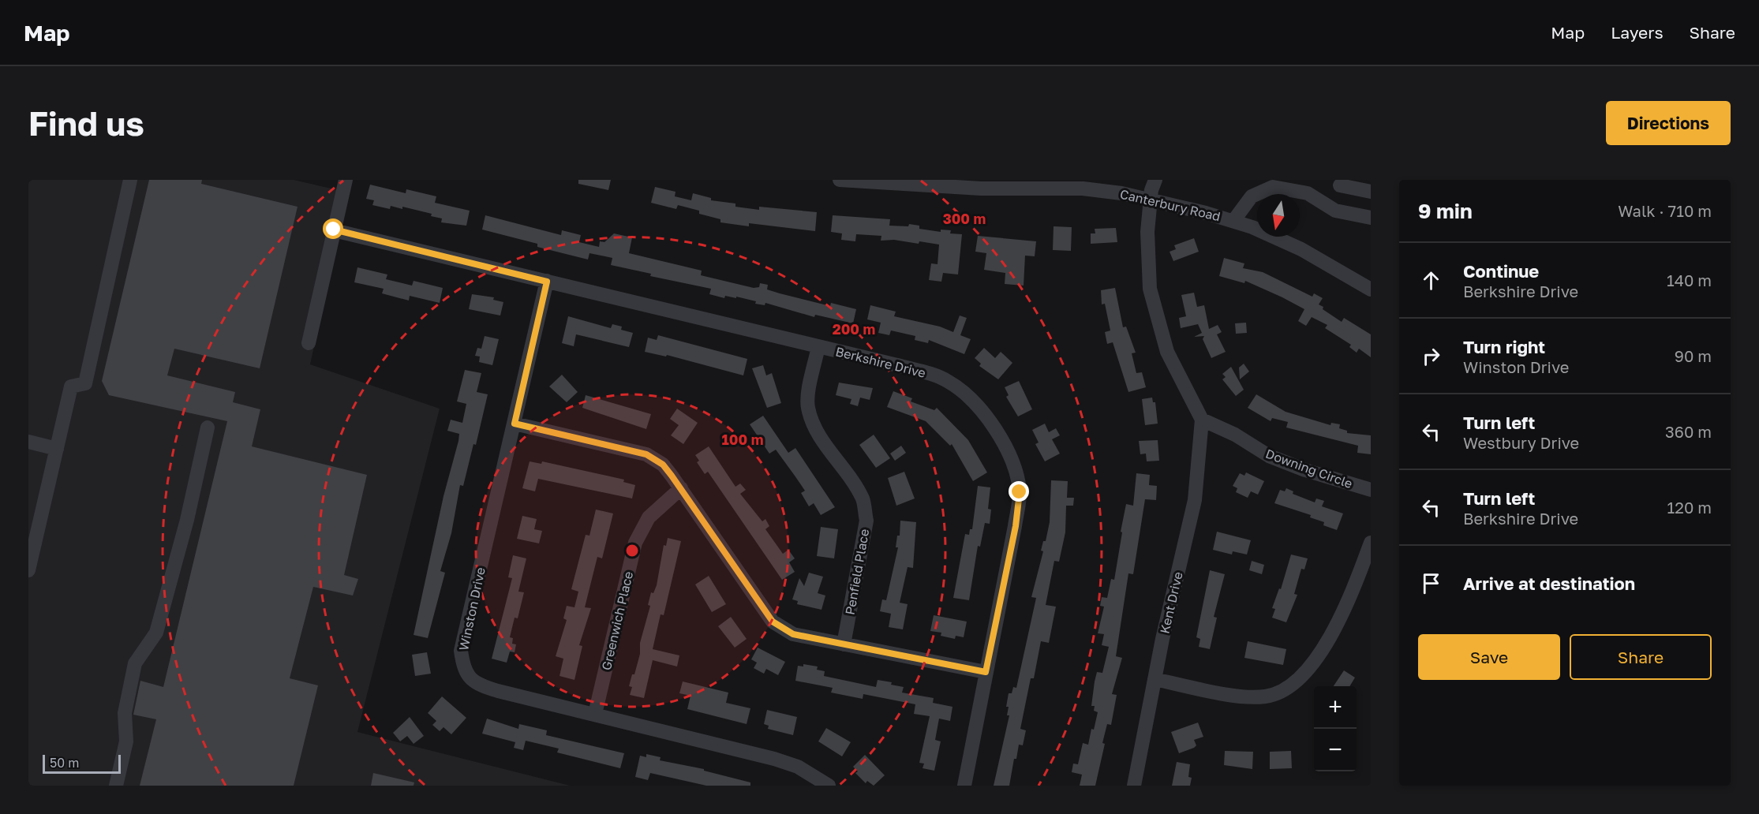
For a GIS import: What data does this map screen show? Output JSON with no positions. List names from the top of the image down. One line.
{"streets":{"street":["Canterbury Road","Berkshire Drive","Downing Circle","Penfield Place","Kent Drive","Winston Drive","Greenwich Place"]},"crossings":[["Berkshire Drive","Penfield Place"],["Berkshire Drive","Winston Drive"],["Downing Circle","Kent Drive"],["Winston Drive","Greenwich Place"]],"scale_bar":"50 m","north":"bottom","page":{"header":"Map","nav":["Map","Layers","Share"],"buttons":["Directions",["Save","Share"]],"title":"Find us","heading":["9 min","Walk · 710 m"],"list":[["Continue","Berkshire Drive","140 m"],["Turn right","Winston Drive","90 m"],["Turn left","Westbury Drive","360 m"],["Turn left","Berkshire Drive","120 m"],"Arrive at destination"],"map_buttons":["+","−"],"scale":"50 m"},"rings":["300 m","200 m","100 m"]}
